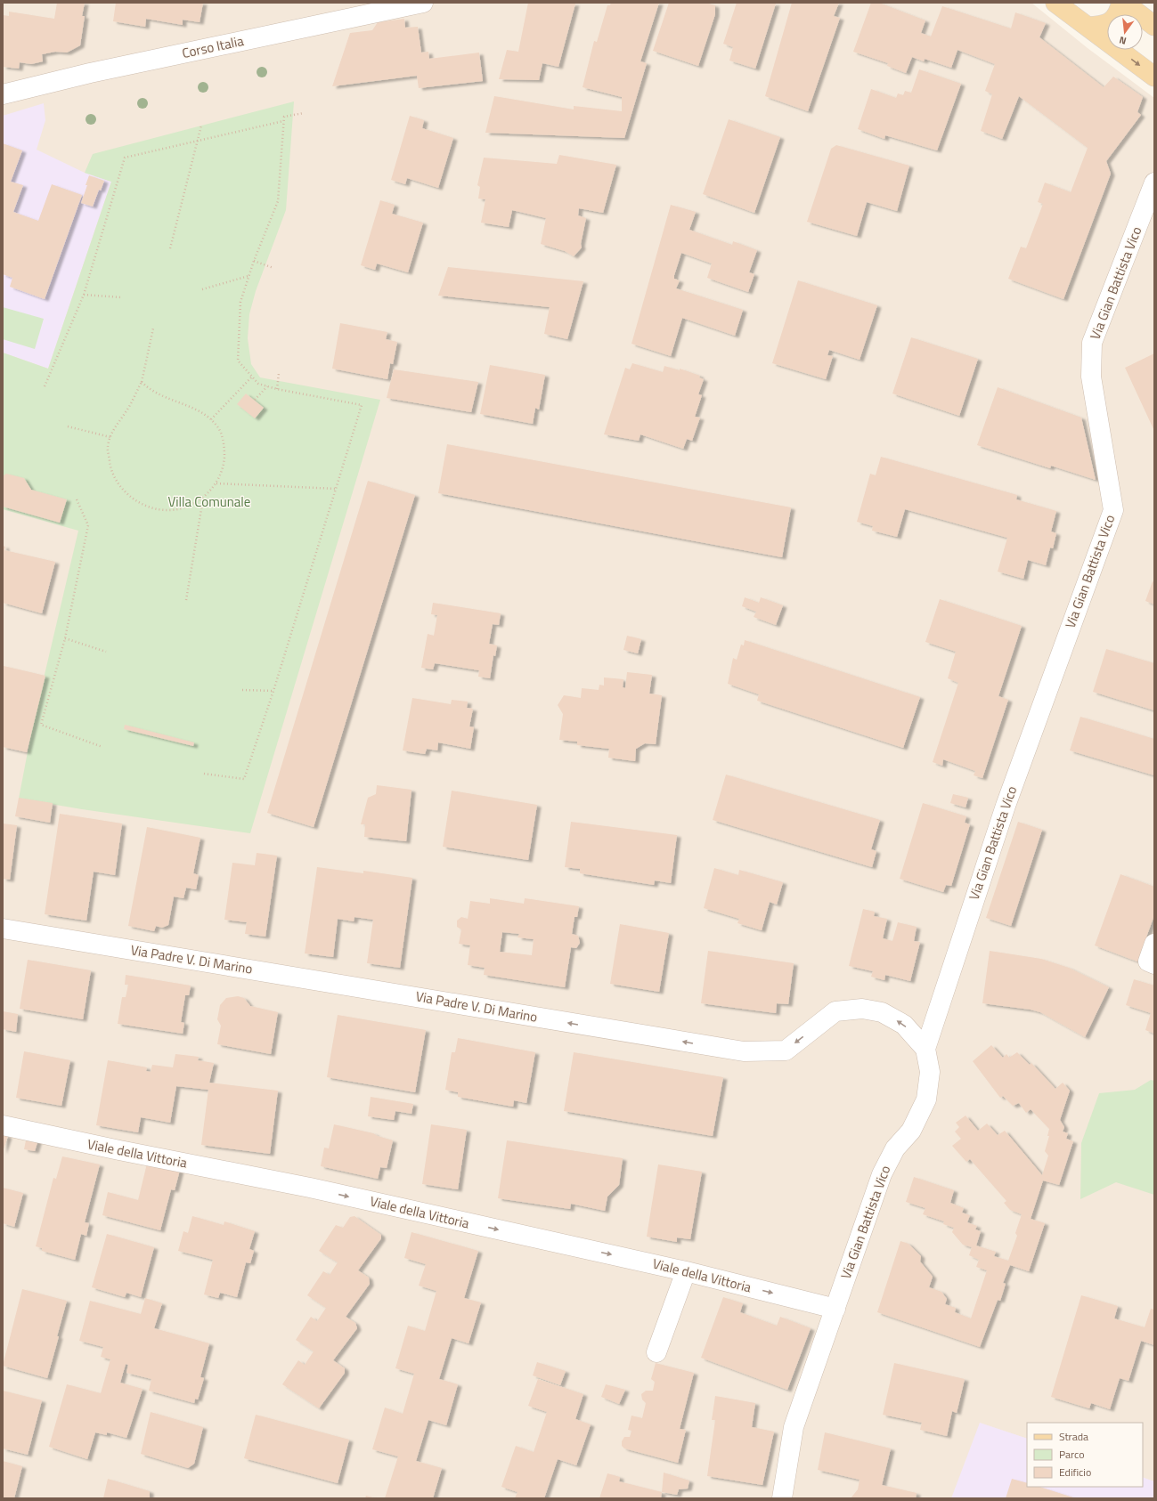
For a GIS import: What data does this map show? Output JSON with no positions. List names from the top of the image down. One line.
{"streets":{"street":["Corso Italia","Via Gian Battista Vico","Via Padre V. Di Marino","Viale della Vittoria"]},"crossings":[["Via Gian Battista Vico","Via Padre V. Di Marino"],["Via Gian Battista Vico","Viale della Vittoria"]],"one_way":["Via Padre V. Di Marino","Viale della Vittoria"],"parks":["Villa Comunale"],"legend":["Strada","Parco","Edificio"],"north":"bottom"}
